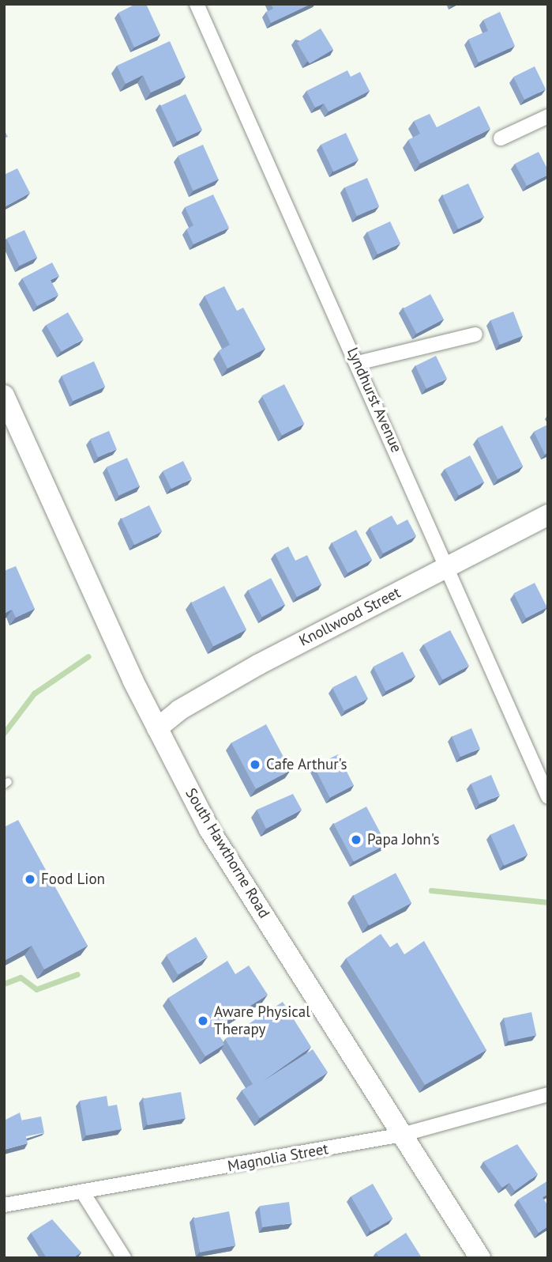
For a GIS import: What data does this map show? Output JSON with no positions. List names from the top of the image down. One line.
{"streets":{"main road":["Knollwood Street","South Hawthorne Road"],"street":["Lyndhurst Avenue","Magnolia Street"]},"crossings":[["Lyndhurst Avenue","Knollwood Street"],["Knollwood Street","South Hawthorne Road"],["South Hawthorne Road","Magnolia Street"]],"places":["Cafe Arthur's","Papa John's","Food Lion","Aware Physical Therapy"]}
